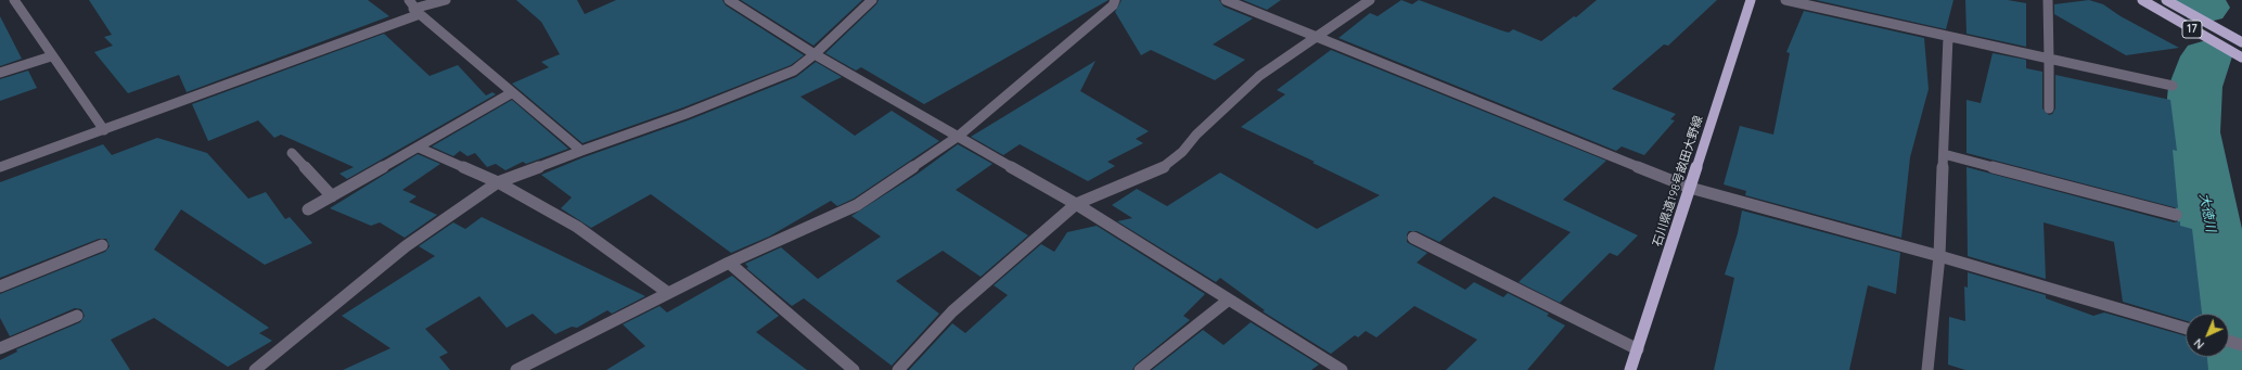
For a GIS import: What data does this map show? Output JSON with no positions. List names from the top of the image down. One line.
{"streets":{"main road":["17","石川県道198号畝田大野線"]},"water":["大徳川"],"north":"bottom left"}
